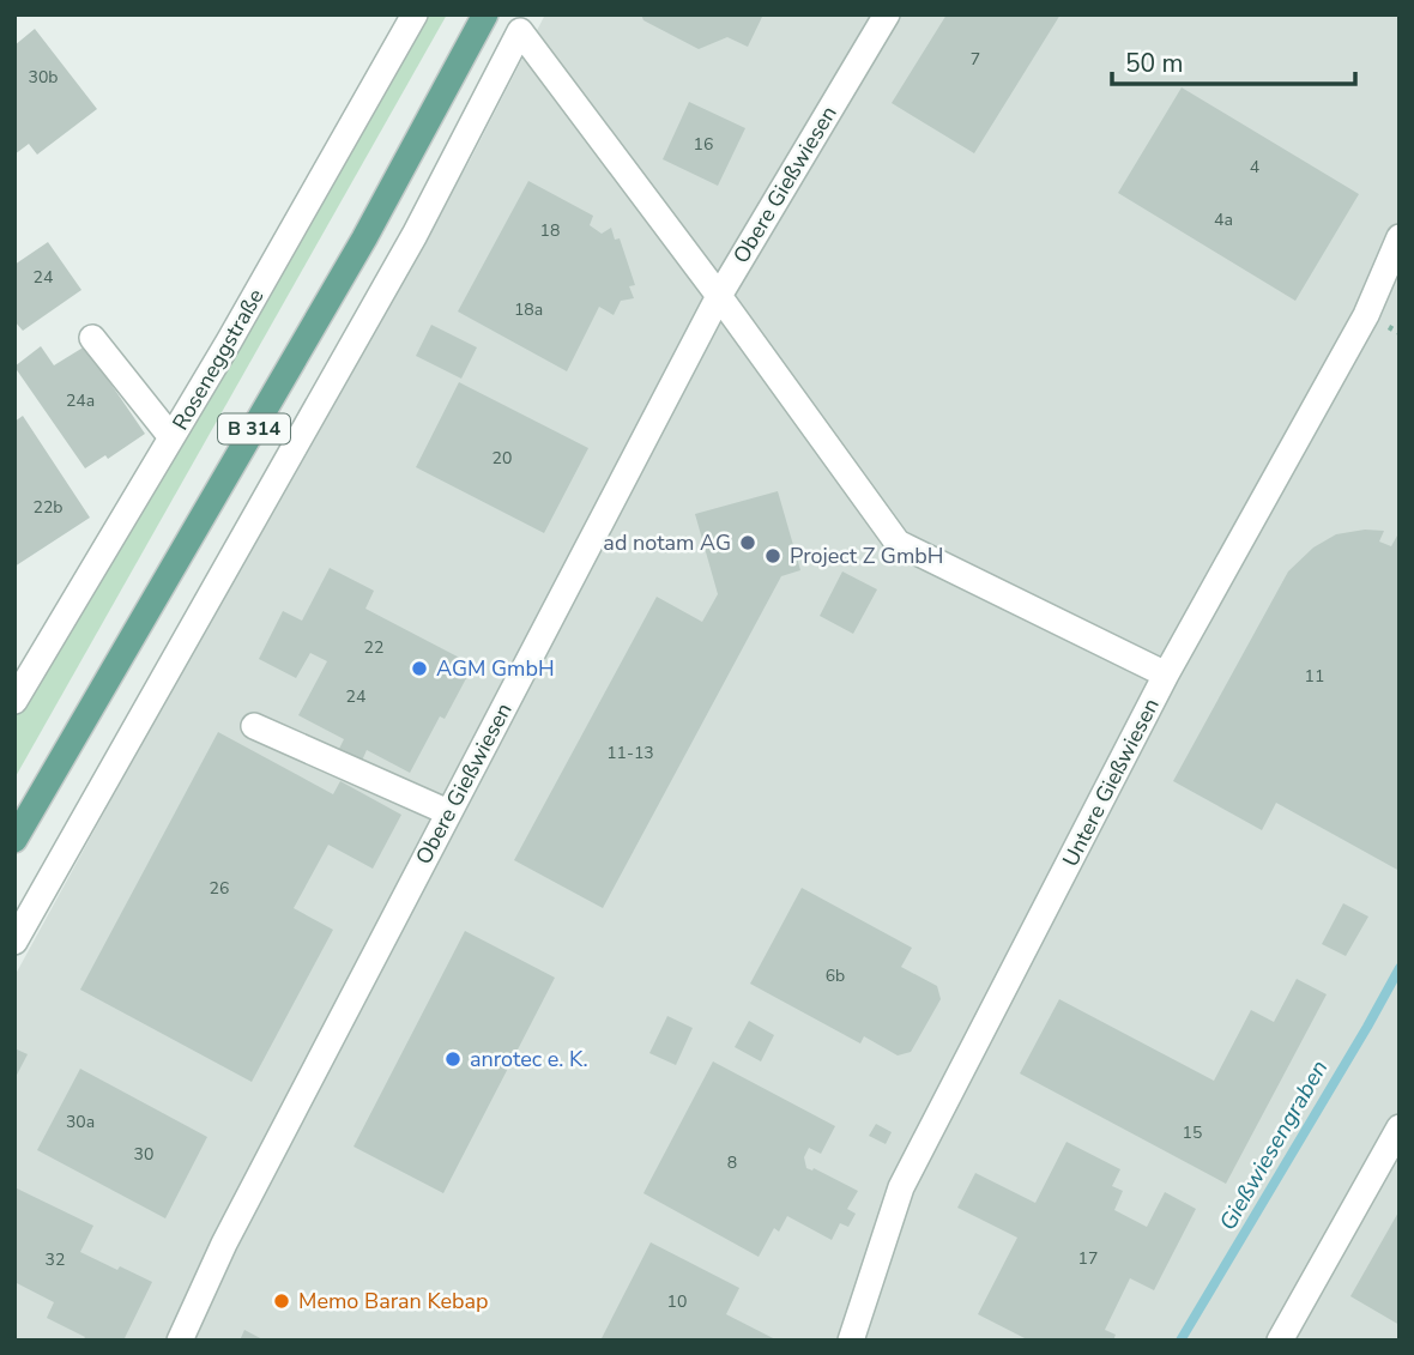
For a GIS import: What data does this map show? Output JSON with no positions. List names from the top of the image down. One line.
{"streets":{"main road":["B 314"],"street":["Obere Gießwiesen","Roseneggstraße","Untere Gießwiesen"]},"water":["Gießwiesengraben"],"places":["ad notam AG","Project Z GmbH","AGM GmbH","anrotec e. K.","Memo Baran Kebap"],"house_numbers":["7","30b","16","4","4a","18","24","18a","24a","20","22b","22","11","24","11-13","26","6b","30a","15","30","8","17","32","10"],"scale_bar":"50 m"}
